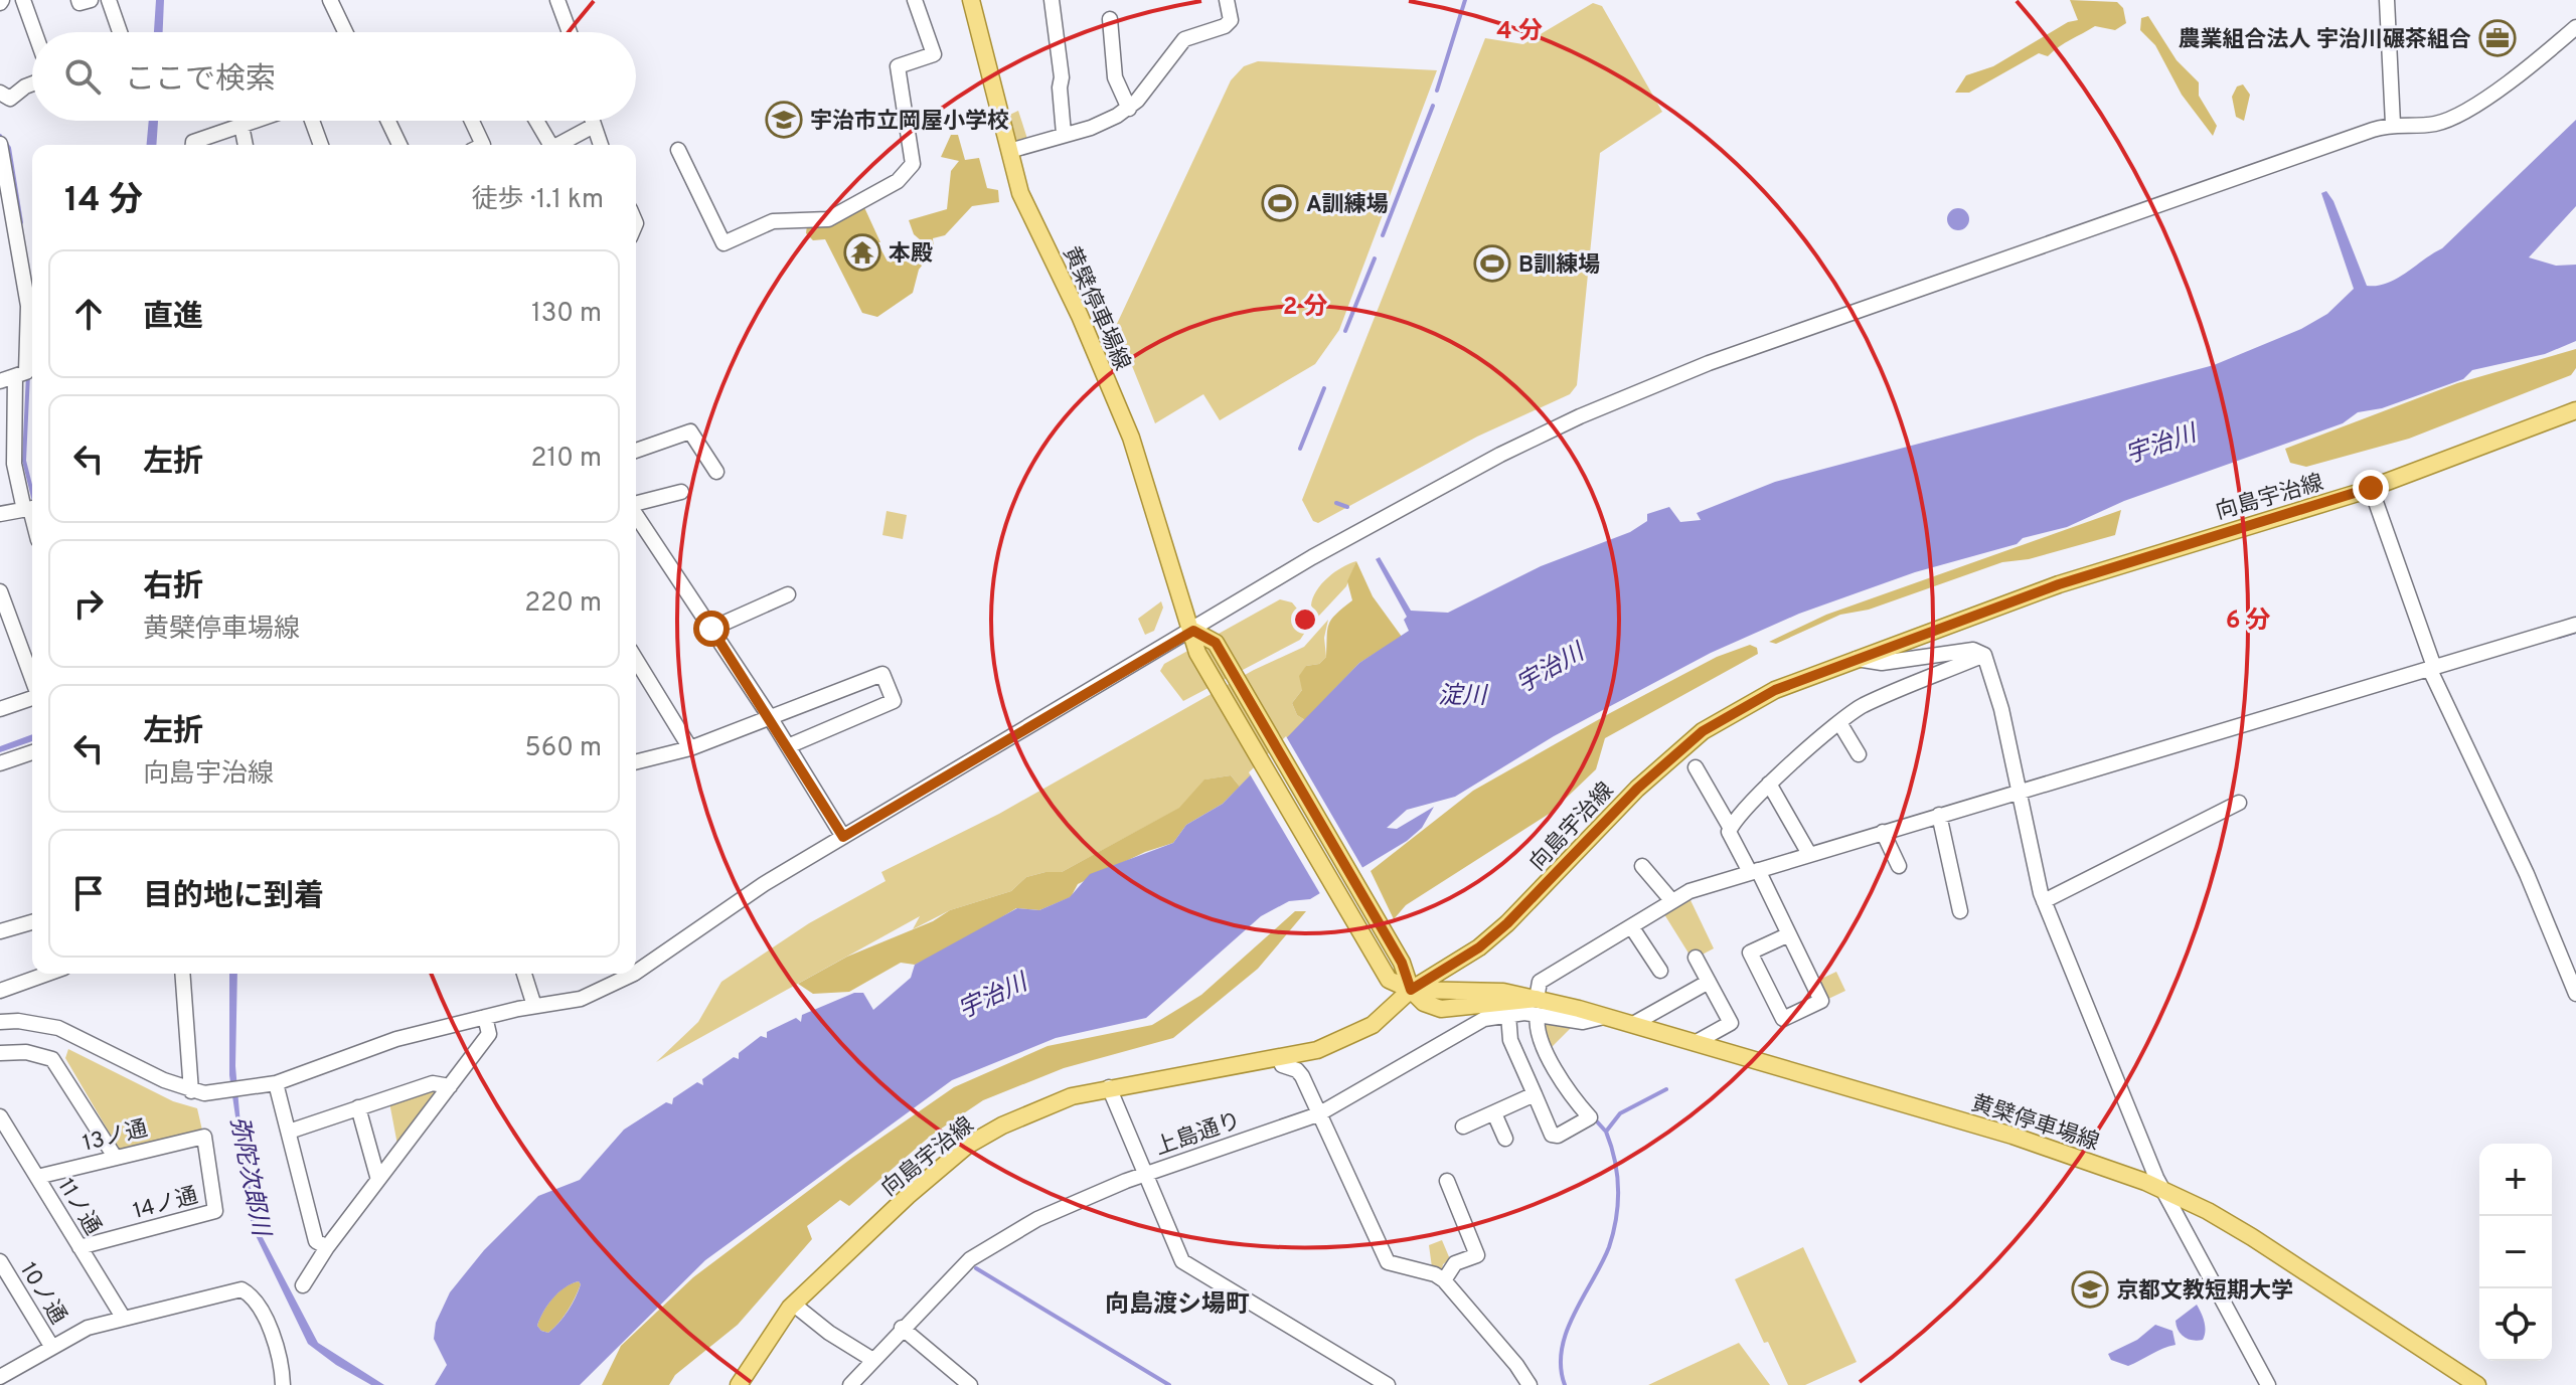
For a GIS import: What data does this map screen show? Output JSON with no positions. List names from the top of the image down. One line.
{"streets":{"main road":["黄檗停車場線","向島宇治線"],"street":["上島通り","13ノ通","14ノ通","11ノ通","10ノ通"]},"crossings":[["黄檗停車場線","向島宇治線"],["黄檗停車場線","上島通り"],["13ノ通","14ノ通"],["13ノ通","11ノ通"],["14ノ通","11ノ通"]],"districts":["向島渡シ場町"],"water":["宇治川","淀川","弥陀次郎川"],"places":{"office":["農業組合法人 宇治川碾茶組合"],"school or university":["宇治市立岡屋小学校","京都文教短期大学"],"sports":["A訓練場","B訓練場"],"temple":["本殿"]},"page":{"search":"ここで検索","heading":["14 分","徒歩 · 1.1 km"],"list":[["直進","130 m"],["左折","210 m"],["右折","黄檗停車場線","220 m"],["左折","向島宇治線","560 m"],"目的地に到着"],"map_buttons":["+","−"]},"rings":["4 分","2 分","6 分"]}
